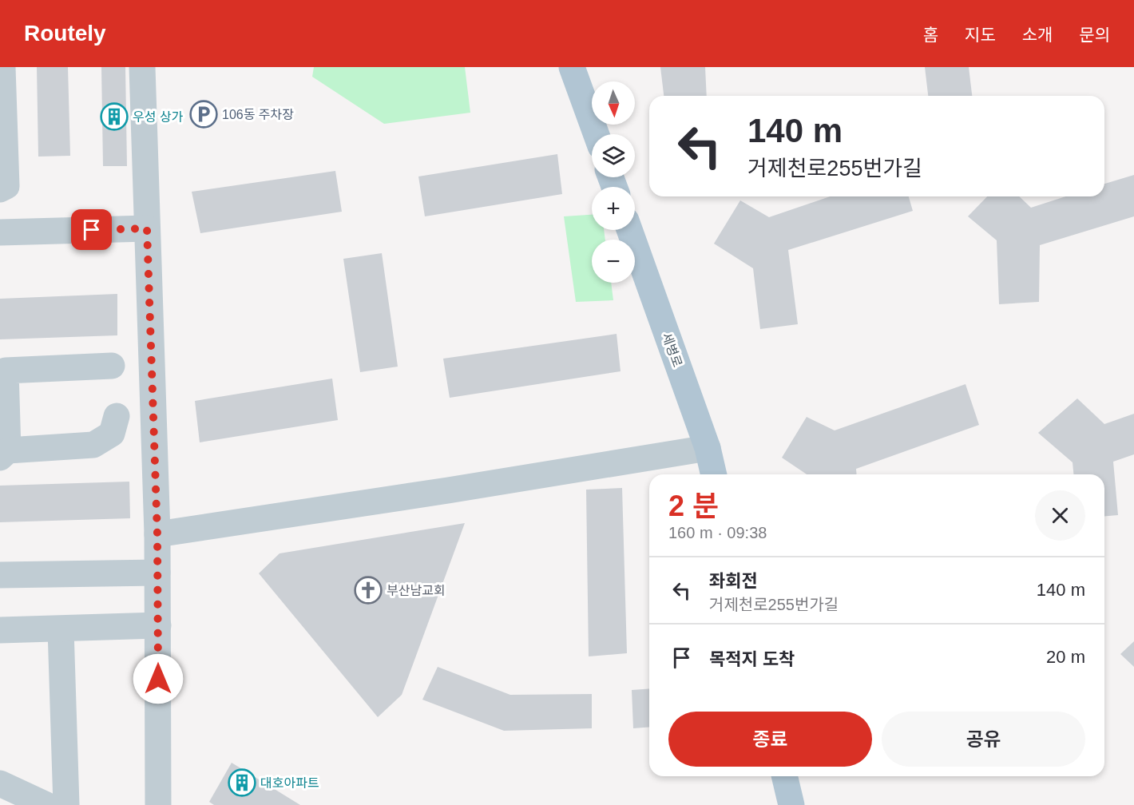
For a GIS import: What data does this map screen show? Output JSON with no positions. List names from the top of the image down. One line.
{"streets":{"main road":["세병로"]},"places":{"parking":["106동 주차장"],"building":["우성 상가","대호아파트"],"church":["부산남교회"]},"north":"bottom","page":{"header":"Routely","nav":["홈","지도","소개","문의"],"map_buttons":["+","−"],"turn":["140 m","거제천로255번가길"],"heading":["2 분","160 m · 09:38"],"list":[{"name":"좌회전","note":"거제천로255번가길","value":"140 m"},{"name":"목적지 도착","value":"20 m"}],"buttons":["종료","공유"]}}
